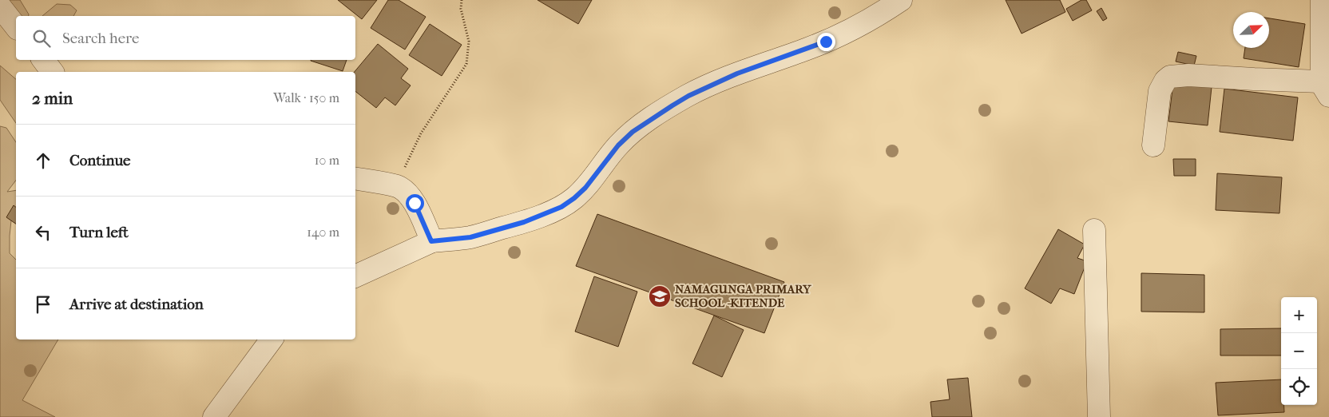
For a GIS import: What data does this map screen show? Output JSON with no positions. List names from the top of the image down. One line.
{"places":{"school or university":["NAMAGUNGA PRIMARY SCHOOL -KITENDE"]},"north":"top right","page":{"search":"Search here","heading":["2 min","Walk · 150 m"],"list":[["Continue","10 m"],["Turn left","140 m"],"Arrive at destination"],"map_buttons":["+","−"]}}
